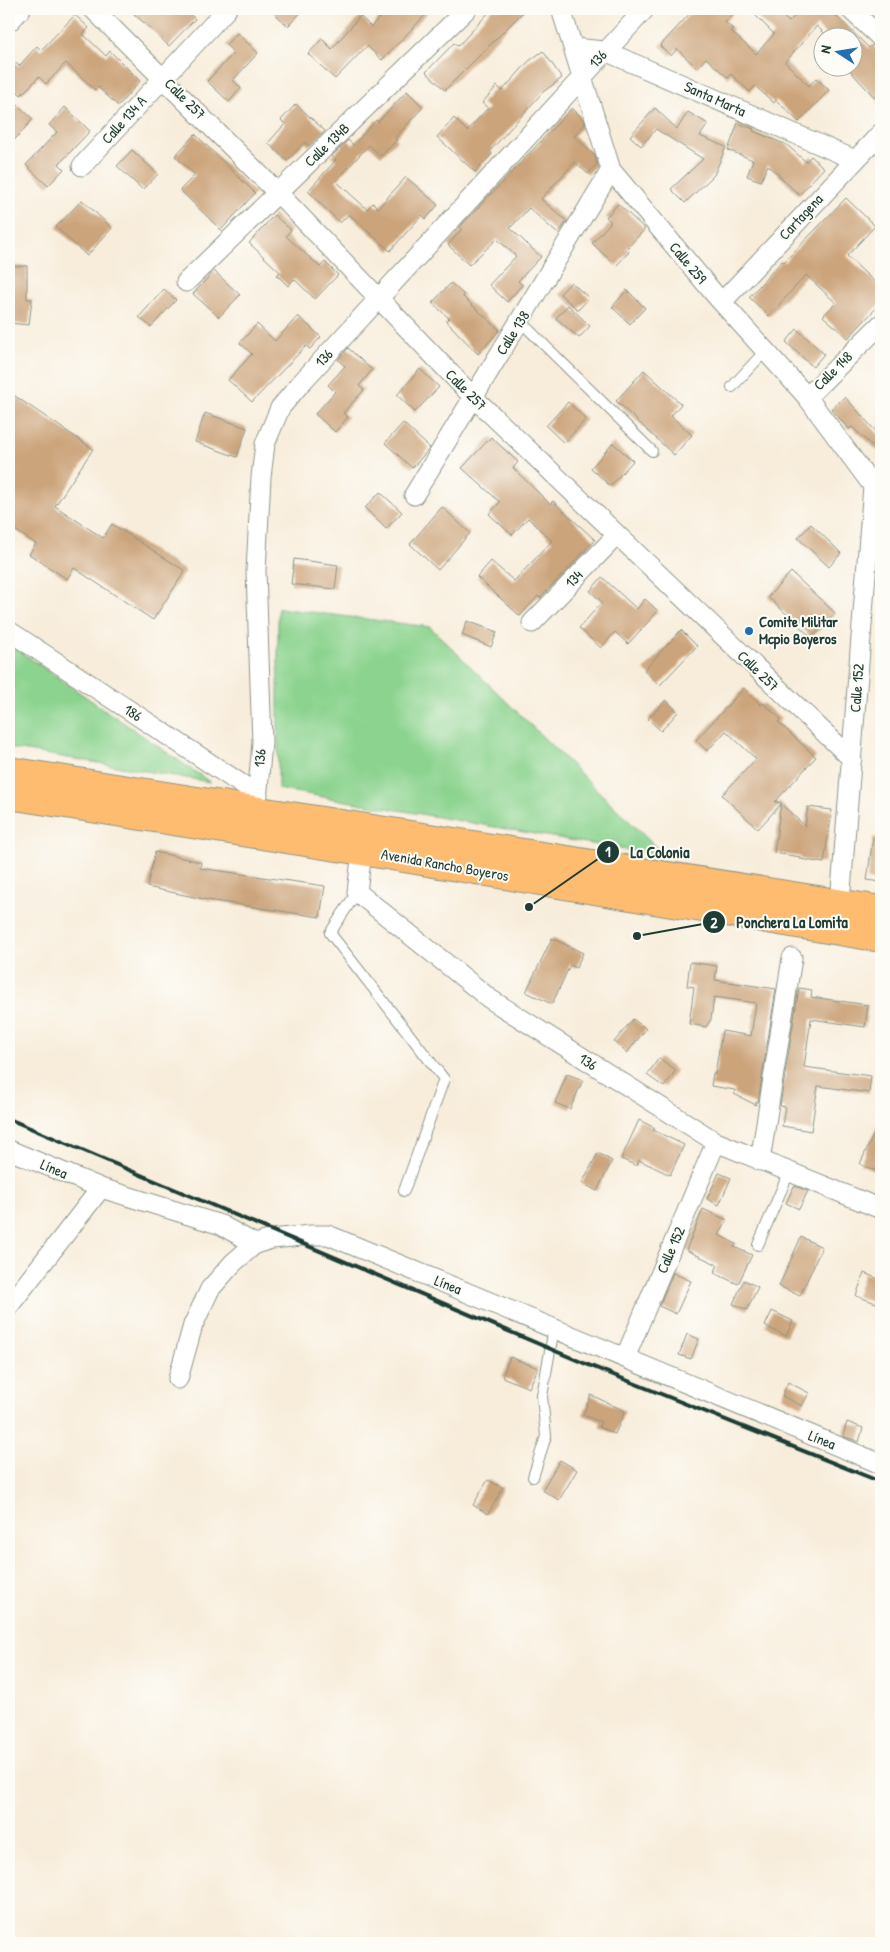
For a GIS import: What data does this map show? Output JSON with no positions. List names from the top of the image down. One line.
{"streets":{"highway":["Avenida Rancho Boyeros"],"street":["136","Calle 257","Santa Marta","Calle 134 A","Calle 134B","Cartagena","Calle 259","Calle 138","Calle 148","134","Calle 152","186","Línea"]},"crossings":[["136","Calle 257"],["136","Santa Marta"],["136","Calle 259"],["136","Calle 152"],["136","186"],["136","Avenida Rancho Boyeros"],["Calle 257","Calle 134 A"],["Calle 257","Calle 134B"],["Calle 257","Calle 138"],["Calle 257","134"],["Calle 257","Calle 152"],["Santa Marta","Cartagena"],["Santa Marta","Calle 259"],["Cartagena","Calle 259"],["Calle 259","Calle 138"],["Calle 259","Calle 148"],["Calle 259","Calle 152"],["Calle 152","Avenida Rancho Boyeros"],["Calle 152","Línea"],["186","Avenida Rancho Boyeros"]],"places":["Comite Militar Mcpio Boyeros","La Colonia","Ponchera La Lomita"],"north":"left"}
